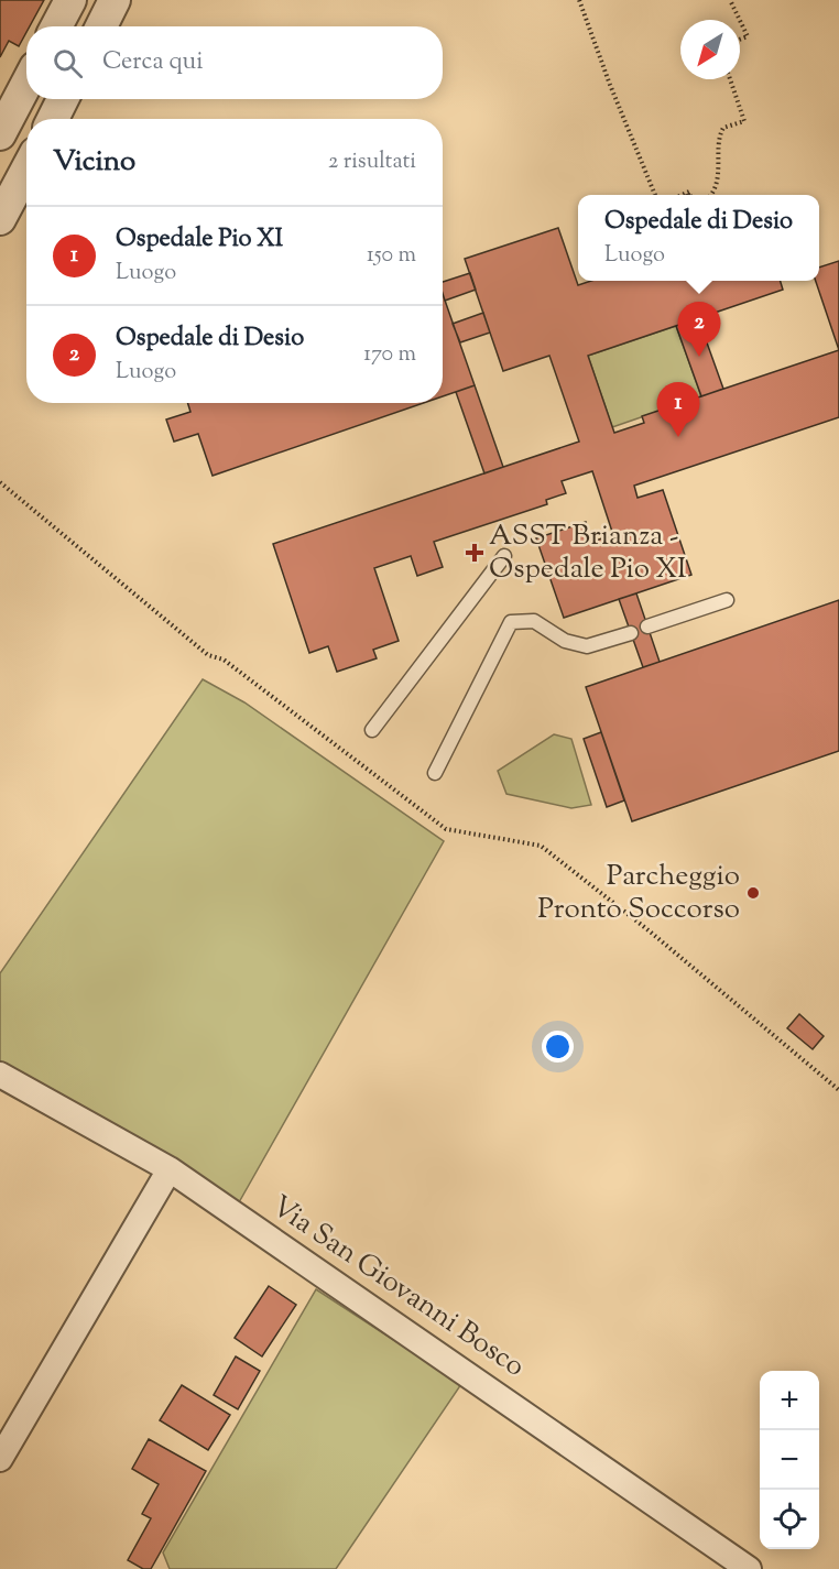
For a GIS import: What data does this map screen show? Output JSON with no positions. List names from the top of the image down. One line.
{"streets":{"street":["Via San Giovanni Bosco"]},"places":{"health":["ASST Brianza - Ospedale Pio XI"],"other":["Parcheggio Pronto Soccorso"]},"north":"bottom left","page":{"search":"Cerca qui","heading":["Vicino","2 risultati"],"popup":["Ospedale di Desio","Luogo"],"list":[{"mark":"1","name":"Ospedale Pio XI","note":"Luogo","value":"150 m"},{"mark":"2","name":"Ospedale di Desio","note":"Luogo","value":"170 m"}],"pins":["2","1"],"map_buttons":["+","−"]}}
